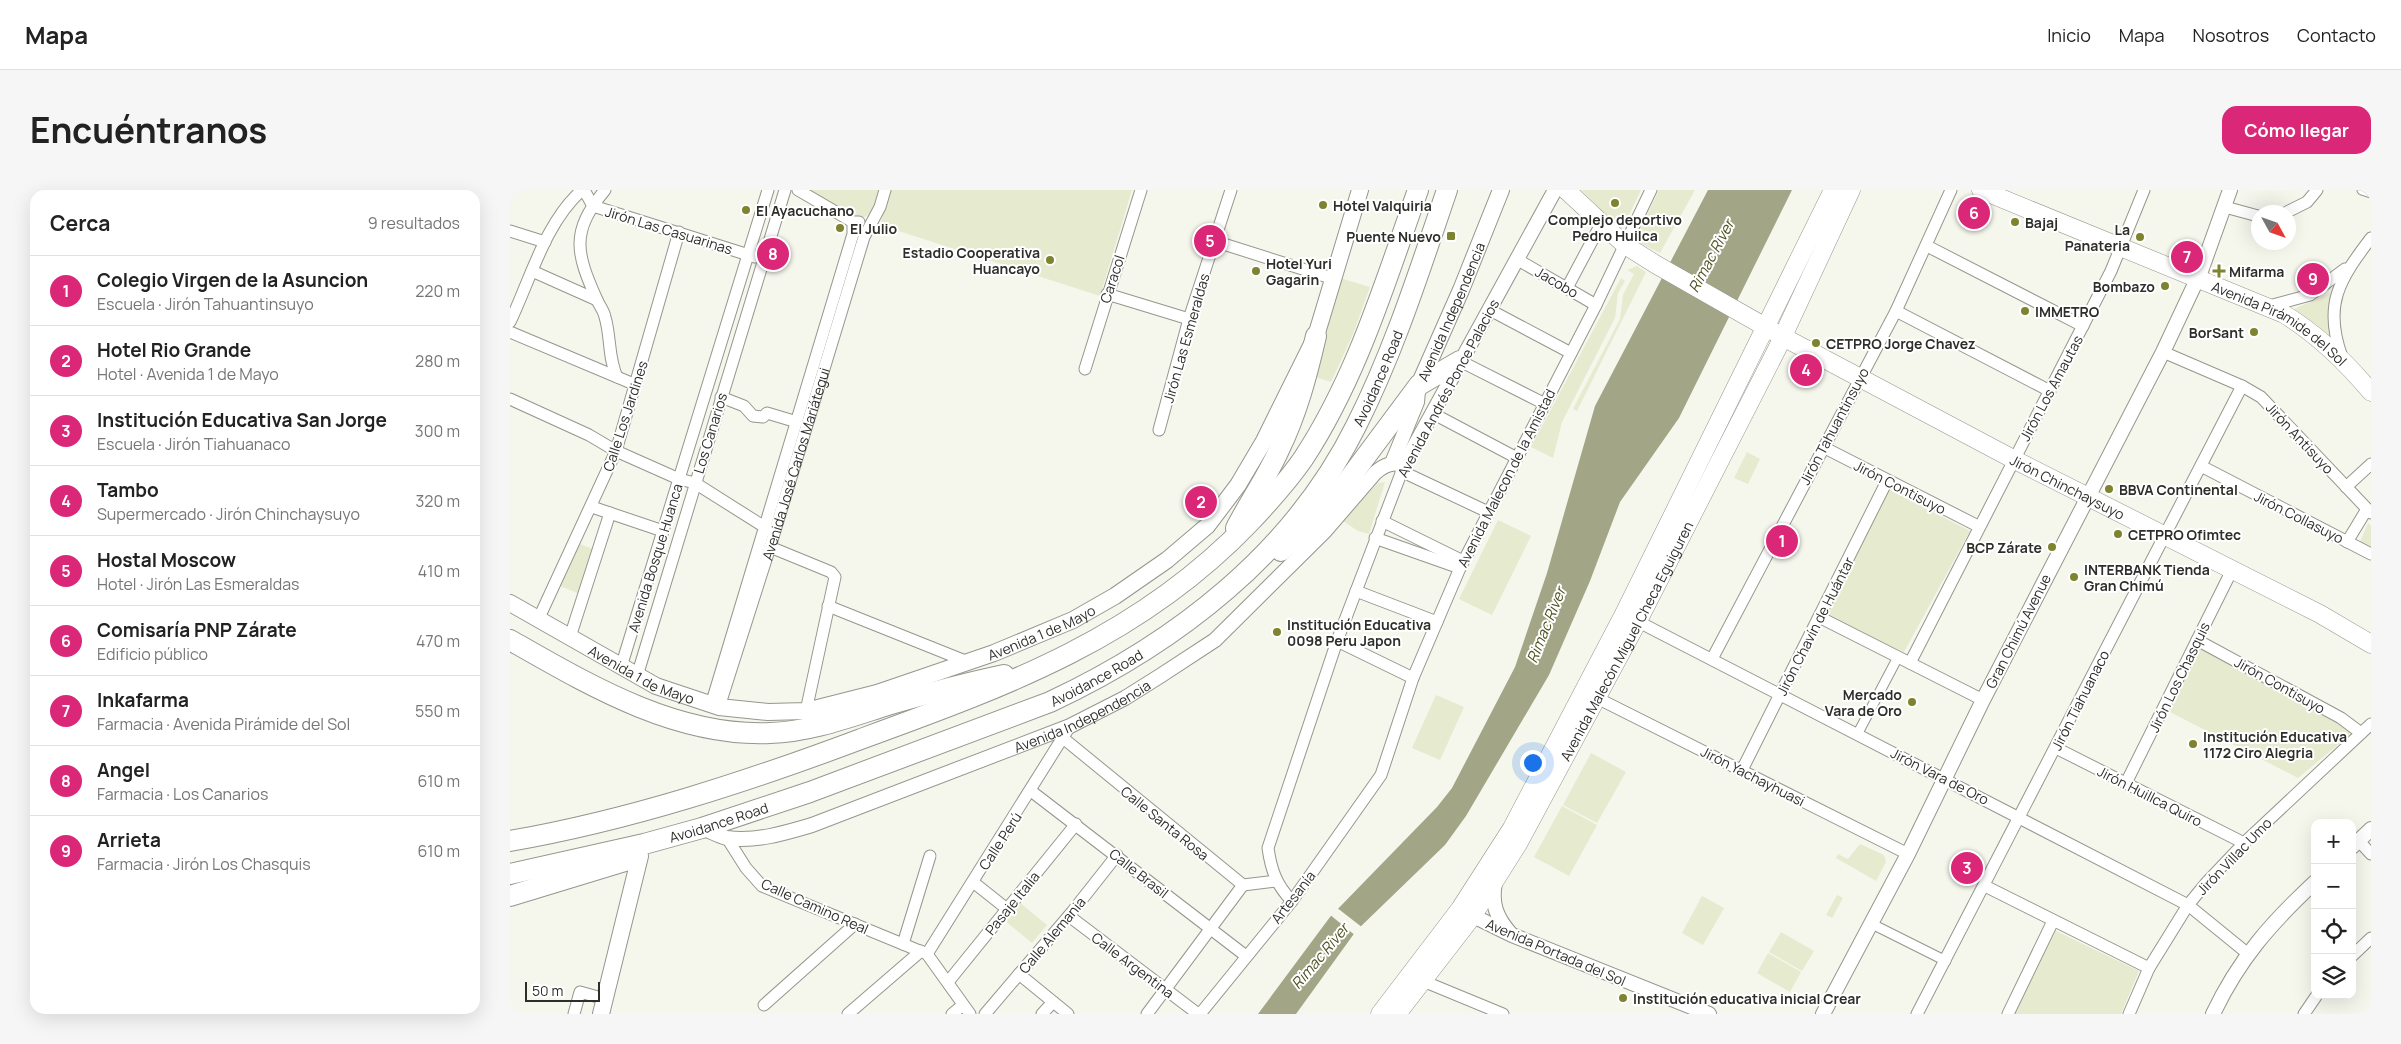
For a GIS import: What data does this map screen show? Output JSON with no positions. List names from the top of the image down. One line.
{"streets":{"highway":["Avoidance Road"],"main road":["Avenida Independencia","Avenida Pirámide del Sol","Jirón Chinchaysuyo","Avenida 1 de Mayo","Avenida Malecón Miguel Checa Eguiguren"],"street":["Jirón Las Casuarinas","Caracol","Jacobo","Jirón Las Esmeraldas","Avenida Andrés Ponce Palacios","Jirón Los Amautas","Calle Los Jardines","Jirón Tahuantinsuyo","Los Canarios","Jirón Antisuyo","Avenida José Carlos Mariátegui","Avenida Malecon de la Amistad","Jirón Contisuyo","Jirón Collasuyo","Avenida Bosque Huanca","Jirón Chavín de Huántar","Gran Chimú Avenue","Jirón Los Chasquis","Jirón Tiahuanaco","Jirón Yachayhuasi","Jirón Vara de Oro","Jirón Huillca Quiro","Calle Santa Rosa","Calle Perú","Jirón Villac Umo","Calle Brasil","Artesanía","Pasaje Italia","Calle Camino Real","Calle Alemania","Avenida Portada del Sol","Calle Argentina"]},"crossings":[["Jirón Las Casuarinas","Calle Los Jardines"],["Jirón Las Casuarinas","Los Canarios"],["Jirón Las Casuarinas","Avenida Bosque Huanca"],["Jacobo","Avenida Andrés Ponce Palacios"],["Jacobo","Avenida Malecon de la Amistad"],["Avenida Independencia","Avoidance Road"],["Avenida Independencia","Avenida Andrés Ponce Palacios"],["Avenida Independencia","Calle Perú"],["Avenida Independencia","Calle Camino Real"],["Avenida Pirámide del Sol","Jirón Los Amautas"],["Avenida Pirámide del Sol","Gran Chimú Avenue"],["Avenida Andrés Ponce Palacios","Artesanía"],["Jirón Los Amautas","Jirón Chinchaysuyo"],["Jirón Los Amautas","Jirón Contisuyo"],["Calle Los Jardines","Avenida 1 de Mayo"],["Jirón Tahuantinsuyo","Jirón Chinchaysuyo"],["Jirón Tahuantinsuyo","Jirón Contisuyo"],["Jirón Tahuantinsuyo","Jirón Vara de Oro"],["Los Canarios","Avenida 1 de Mayo"],["Jirón Antisuyo","Gran Chimú Avenue"],["Jirón Antisuyo","Jirón Tiahuanaco"],["Avenida José Carlos Mariátegui","Avenida 1 de Mayo"],["Avenida Malecon de la Amistad","Artesanía"],["Jirón Chinchaysuyo","Gran Chimú Avenue"],["Jirón Chinchaysuyo","Avenida Malecón Miguel Checa Eguiguren"],["Jirón Chinchaysuyo","Jirón Los Chasquis"],["Jirón Chinchaysuyo","Jirón Tiahuanaco"],["Jirón Contisuyo","Jirón Chavín de Huántar"],["Jirón Contisuyo","Jirón Los Chasquis"],["Jirón Contisuyo","Jirón Villac Umo"],["Jirón Collasuyo","Jirón Tiahuanaco"],["Avenida Bosque Huanca","Avenida 1 de Mayo"],["Jirón Chavín de Huántar","Jirón Yachayhuasi"],["Jirón Chavín de Huántar","Jirón Vara de Oro"],["Gran Chimú Avenue","Jirón Yachayhuasi"],["Gran Chimú Avenue","Jirón Vara de Oro"],["Avenida Malecón Miguel Checa Eguiguren","Jirón Yachayhuasi"],["Avenida Malecón Miguel Checa Eguiguren","Jirón Vara de Oro"],["Avenida Malecón Miguel Checa Eguiguren","Avenida Portada del Sol"],["Jirón Los Chasquis","Jirón Huillca Quiro"],["Jirón Tiahuanaco","Jirón Vara de Oro"],["Jirón Tiahuanaco","Jirón Huillca Quiro"],["Jirón Vara de Oro","Jirón Villac Umo"],["Jirón Huillca Quiro","Jirón Villac Umo"],["Calle Santa Rosa","Calle Perú"],["Calle Perú","Calle Brasil"],["Calle Perú","Calle Camino Real"],["Calle Brasil","Artesanía"],["Calle Brasil","Pasaje Italia"],["Calle Brasil","Calle Alemania"],["Artesanía","Calle Argentina"],["Calle Alemania","Calle Argentina"]],"water":["Rimac River"],"places":{"other":["Complejo deportivo Pedro Huilca","Hotel Valquiria","El Ayacuchano","Bajaj","El Julio","La Panateria","Estadio Cooperativa Huancayo","Hotel Yuri Gagarin","Bombazo","IMMETRO","BorSant","CETPRO Jorge Chavez","BBVA Continental","CETPRO Ofimtec","BCP Zárate","INTERBANK Tienda Gran Chimú","Institución Educativa 0098 Peru Japon","Mercado Vara de Oro","Institución Educativa 1172 Ciro Alegria","Institución educativa inicial Crear"],"transit":["Puente Nuevo"],"health":["Mifarma"]},"scale_bar":"50 m","north":"bottom right","page":{"header":"Mapa","nav":["Inicio","Mapa","Nosotros","Contacto"],"title":"Encuéntranos","buttons":"Cómo llegar","heading":["Cerca","9 resultados"],"pins":["6","5","8","7","9","4","2","1","3"],"list":[{"mark":"1","name":"Colegio Virgen de la Asuncion","note":"Escuela · Jirón Tahuantinsuyo","value":"220 m"},{"mark":"2","name":"Hotel Rio Grande","note":"Hotel · Avenida 1 de Mayo","value":"280 m"},{"mark":"3","name":"Institución Educativa San Jorge","note":"Escuela · Jirón Tiahuanaco","value":"300 m"},{"mark":"4","name":"Tambo","note":"Supermercado · Jirón Chinchaysuyo","value":"320 m"},{"mark":"5","name":"Hostal Moscow","note":"Hotel · Jirón Las Esmeraldas","value":"410 m"},{"mark":"6","name":"Comisaría PNP Zárate","note":"Edificio público","value":"470 m"},{"mark":"7","name":"Inkafarma","note":"Farmacia · Avenida Pirámide del Sol","value":"550 m"},{"mark":"8","name":"Angel","note":"Farmacia · Los Canarios","value":"610 m"},{"mark":"9","name":"Arrieta","note":"Farmacia · Jirón Los Chasquis","value":"610 m"}],"map_buttons":["+","−"],"scale":"50 m"}}
